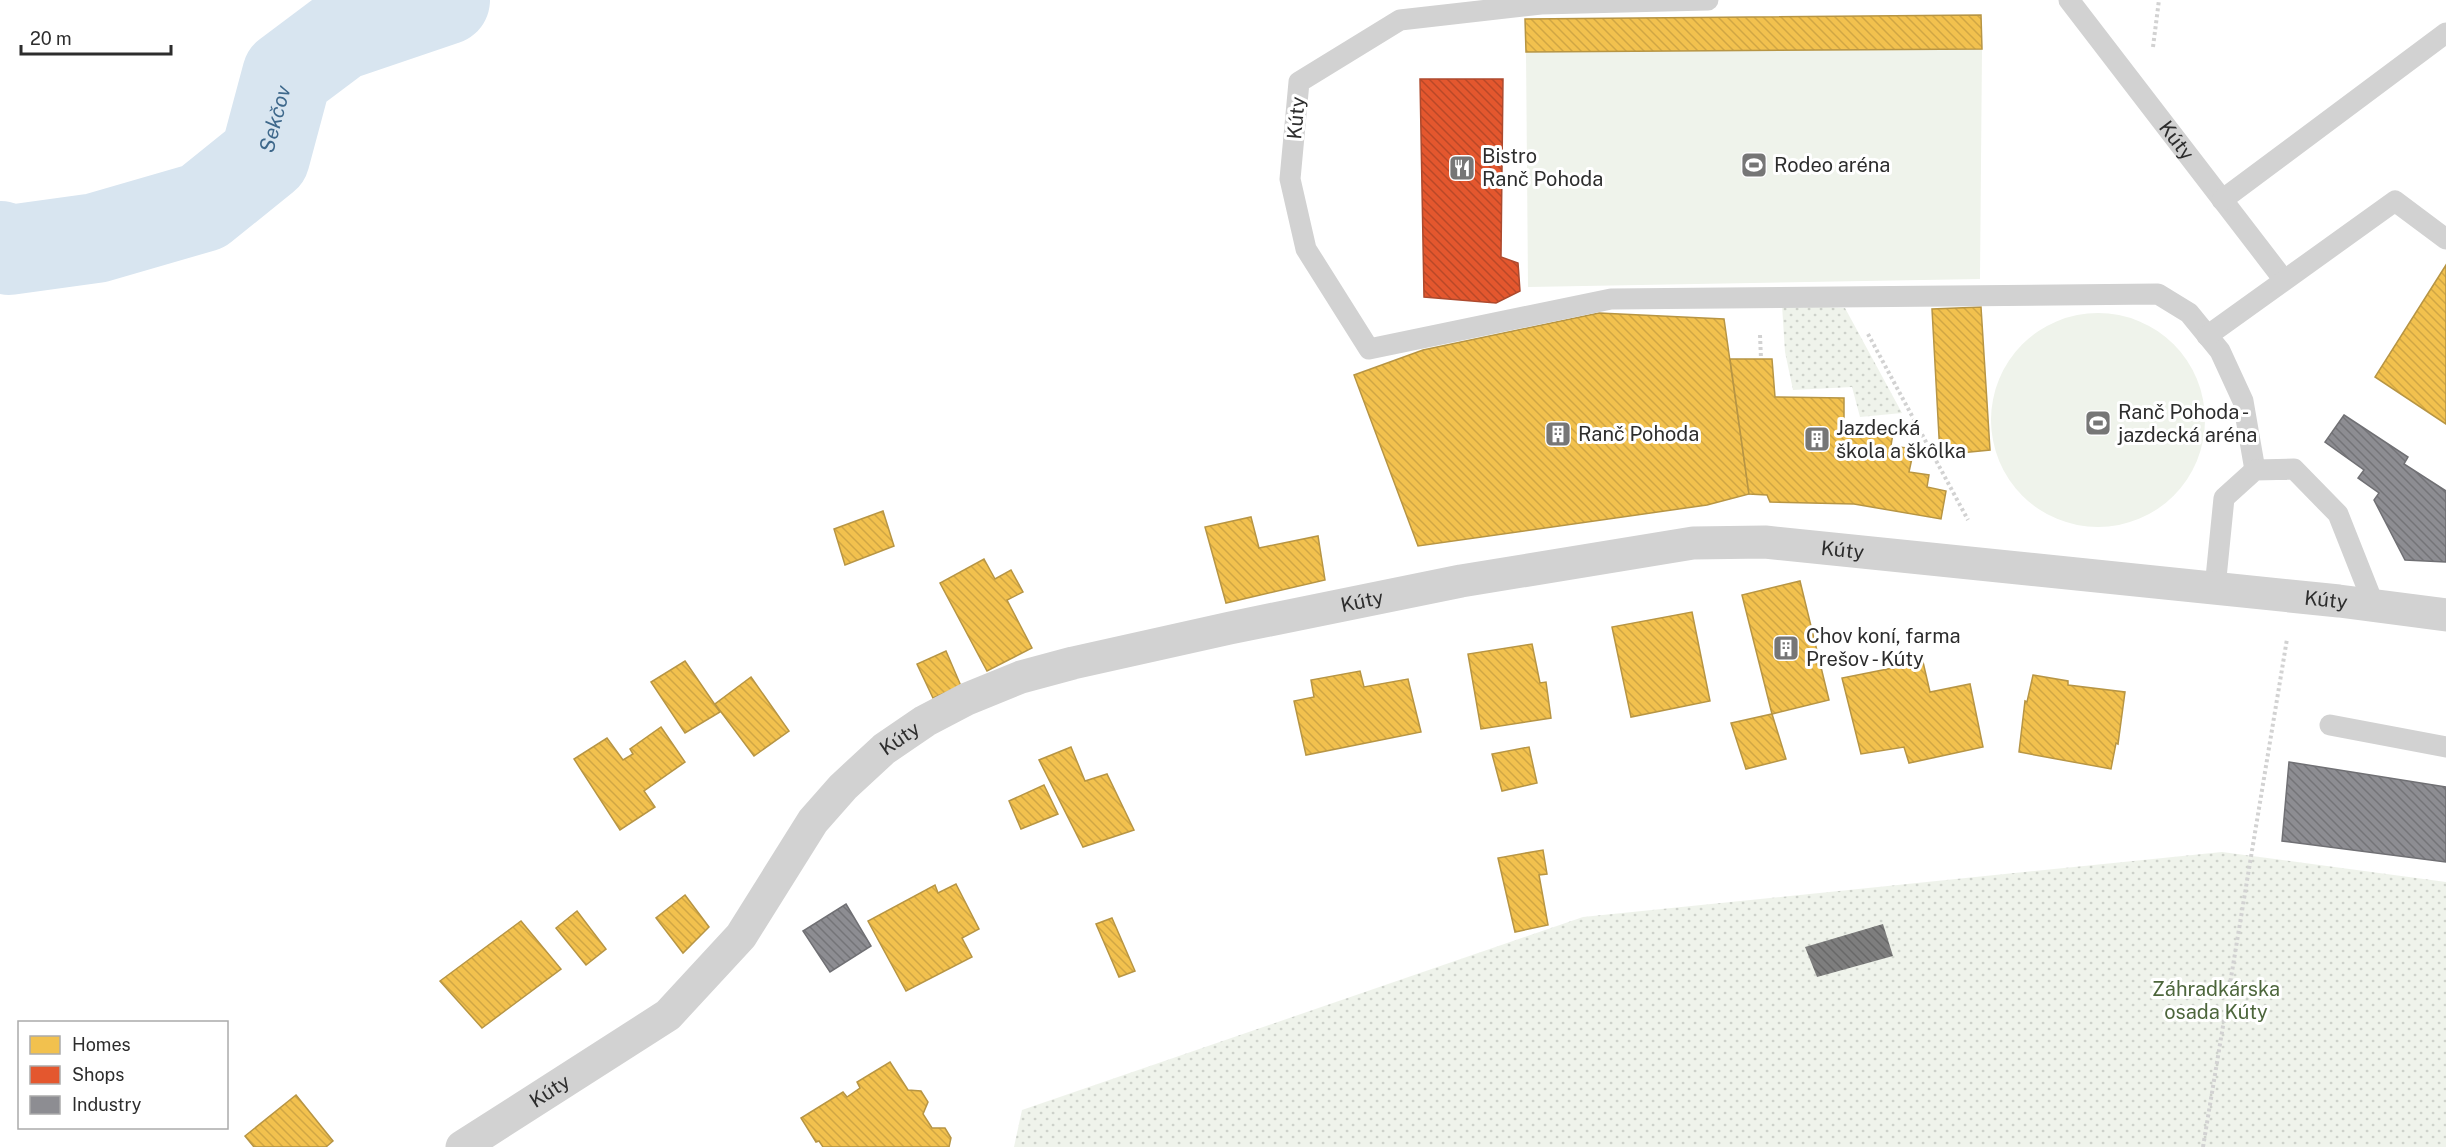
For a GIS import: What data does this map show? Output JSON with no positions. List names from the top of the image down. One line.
{"streets":{"street":["Kúty"]},"water":["Sekčov"],"parks":["Záhradkárska osada Kúty"],"places":{"sports":["Rodeo aréna","Ranč Pohoda - jazdecká aréna"],"restaurant":["Bistro Ranč Pohoda"],"building":["Ranč Pohoda","Jazdecká škola a škôlka","Chov koní, farma Prešov - Kúty"]},"legend":["Homes","Shops","Industry"],"scale_bar":"20 m"}
